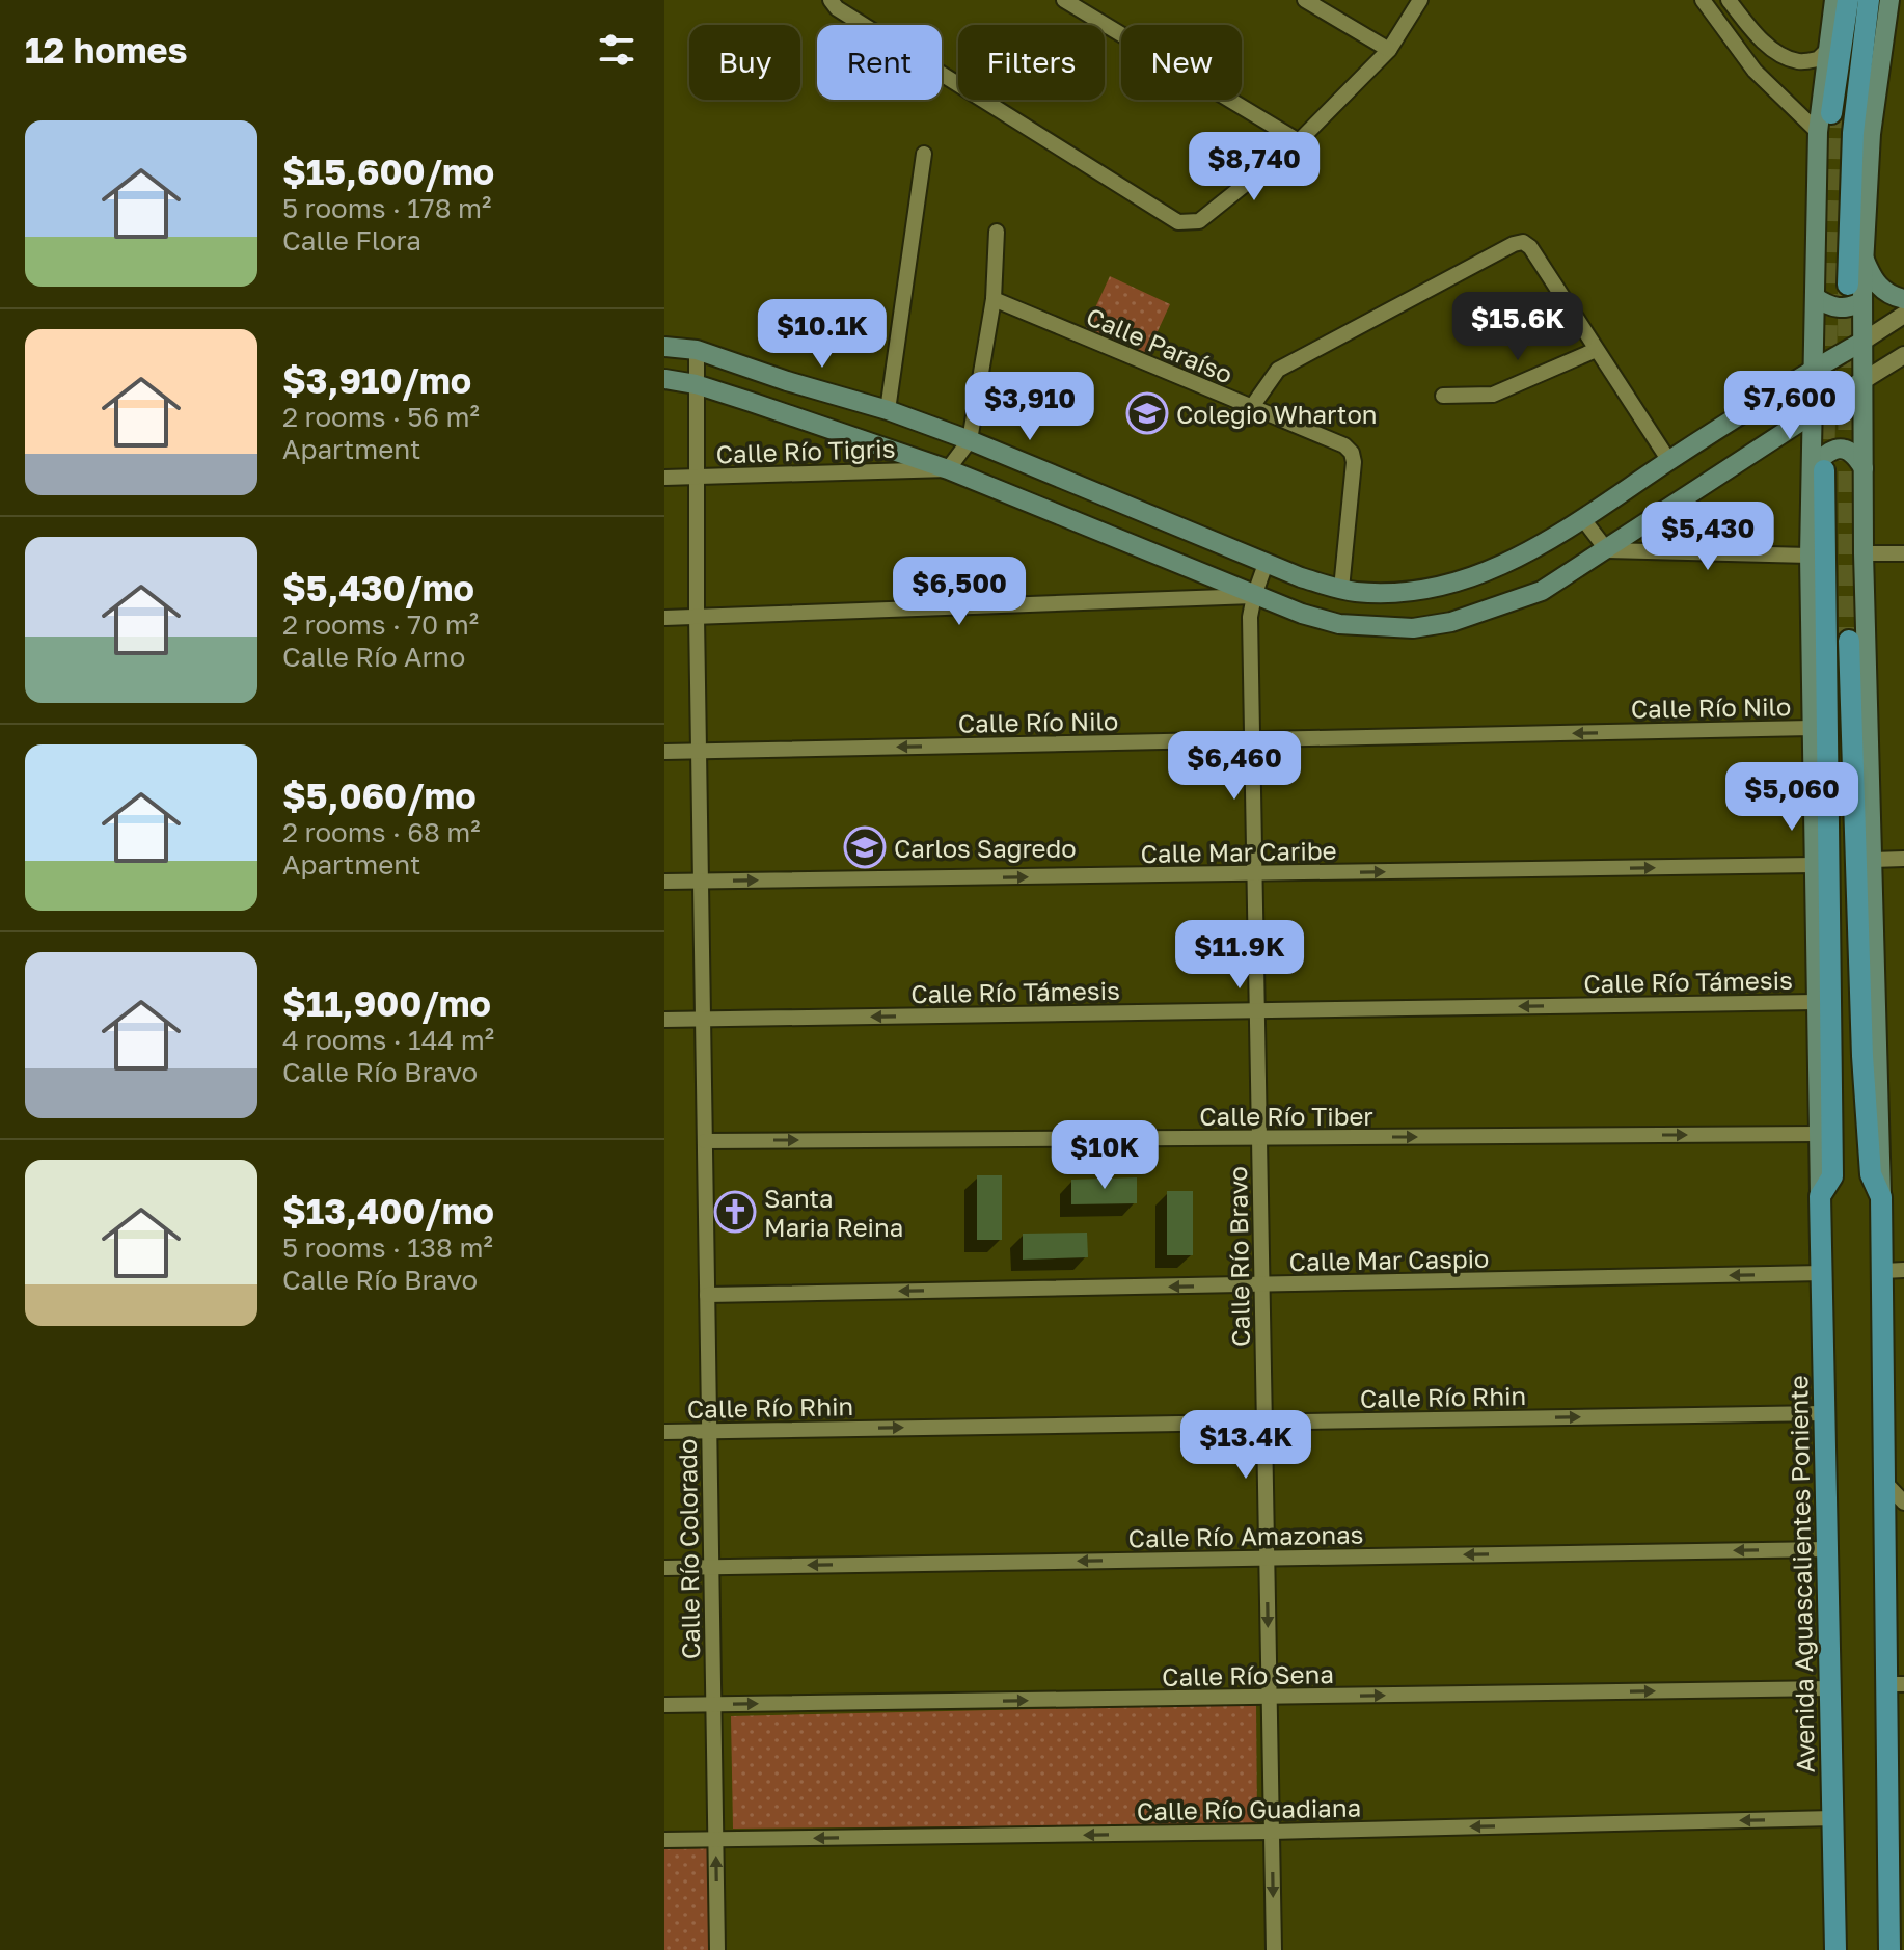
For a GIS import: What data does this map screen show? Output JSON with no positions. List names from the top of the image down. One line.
{"streets":{"main road":["Avenida Aguascalientes Poniente"],"street":["Calle Paraíso","Calle Río Tigris","Calle Río Nilo","Calle Mar Caribe","Calle Río Támesis","Calle Río Tiber","Calle Río Bravo","Calle Mar Caspio","Calle Río Rhin","Calle Río Amazonas","Calle Río Colorado","Calle Río Sena","Calle Río Guadiana"]},"crossings":[["Calle Río Tigris","Calle Río Colorado"],["Calle Río Nilo","Calle Río Bravo"],["Calle Río Nilo","Calle Río Colorado"],["Calle Río Nilo","Avenida Aguascalientes Poniente"],["Calle Mar Caribe","Calle Río Bravo"],["Calle Mar Caribe","Calle Río Colorado"],["Calle Mar Caribe","Avenida Aguascalientes Poniente"],["Calle Río Támesis","Calle Río Bravo"],["Calle Río Támesis","Calle Río Colorado"],["Calle Río Támesis","Avenida Aguascalientes Poniente"],["Calle Río Tiber","Calle Río Bravo"],["Calle Río Tiber","Calle Río Colorado"],["Calle Río Tiber","Avenida Aguascalientes Poniente"],["Calle Río Bravo","Calle Mar Caspio"],["Calle Río Bravo","Calle Río Rhin"],["Calle Río Bravo","Calle Río Amazonas"],["Calle Río Bravo","Calle Río Sena"],["Calle Río Bravo","Calle Río Guadiana"],["Calle Mar Caspio","Calle Río Colorado"],["Calle Mar Caspio","Avenida Aguascalientes Poniente"],["Calle Río Rhin","Calle Río Colorado"],["Calle Río Rhin","Avenida Aguascalientes Poniente"],["Calle Río Amazonas","Calle Río Colorado"],["Calle Río Amazonas","Avenida Aguascalientes Poniente"],["Calle Río Colorado","Calle Río Sena"],["Calle Río Colorado","Calle Río Guadiana"],["Avenida Aguascalientes Poniente","Calle Río Sena"],["Avenida Aguascalientes Poniente","Calle Río Guadiana"]],"one_way":["Calle Río Nilo","Calle Mar Caribe","Calle Río Támesis","Calle Río Tiber","Calle Mar Caspio","Calle Río Rhin","Calle Río Amazonas","Calle Río Sena","Calle Río Guadiana"],"places":{"school or university":["Colegio Wharton","Carlos Sagredo"],"church":["Santa Maria Reina"]},"page":{"heading":"12 homes","chip":["Buy","Rent","Filters","New"],"list":[{"name":"$15,600/mo","note":"5 rooms · 178 m² · Calle Flora"},{"name":"$3,910/mo","note":"2 rooms · 56 m² · Apartment"},{"name":"$5,430/mo","note":"2 rooms · 70 m² · Calle Río Arno"},{"name":"$5,060/mo","note":"2 rooms · 68 m² · Apartment"},{"name":"$11,900/mo","note":"4 rooms · 144 m² · Calle Río Bravo"},{"name":"$13,400/mo","note":"5 rooms · 138 m² · Calle Río Bravo"}],"price":["$8,740","$15.6K","$10.1K","$7,600","$3,910","$5,430","$6,500","$6,460","$5,060","$11.9K","$10K","$13.4K"]}}
